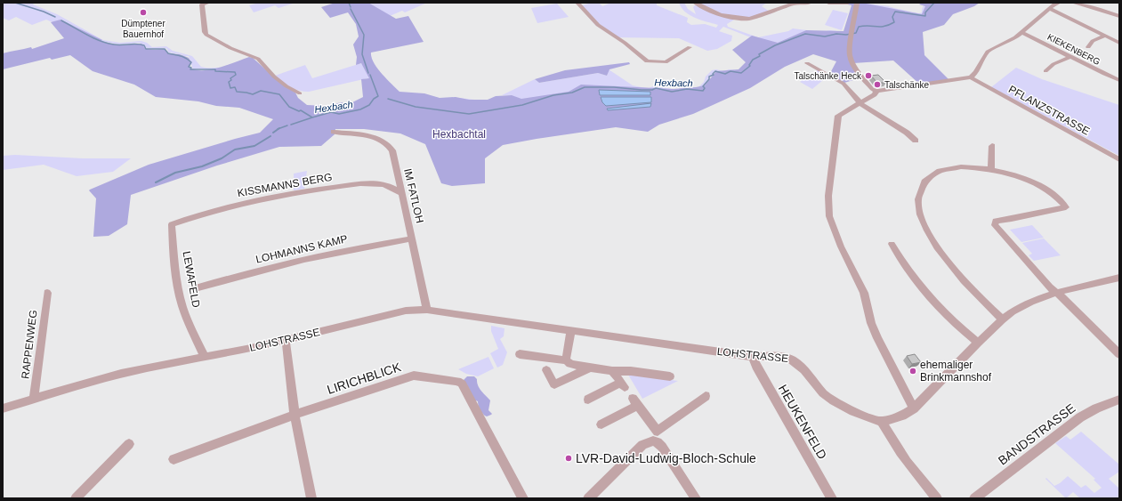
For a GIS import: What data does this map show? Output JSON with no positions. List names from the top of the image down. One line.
{"streets":{"street":["KIEKENBERG","PFLANZSTRASSE","KISSMANNS BERG","IM FATLOH","LOHMANNS KAMP","LEWAFELD","LOHSTRASSE","RAPPENWEG","LIRICHBLICK","HEUKENFELD","BANDSTRASSE"]},"crossings":[["KISSMANNS BERG","IM FATLOH"],["KISSMANNS BERG","LEWAFELD"],["IM FATLOH","LOHMANNS KAMP"],["IM FATLOH","LOHSTRASSE"],["LEWAFELD","LOHSTRASSE"],["LOHSTRASSE","RAPPENWEG"],["LOHSTRASSE","HEUKENFELD"]],"water":["Hexbach"],"parks":["Hexbachtal"],"places":["Dümptener Bauernhof","Talschänke Heck","Talschänke","ehemaliger Brinkmannshof","LVR-David-Ludwig-Bloch-Schule"]}
